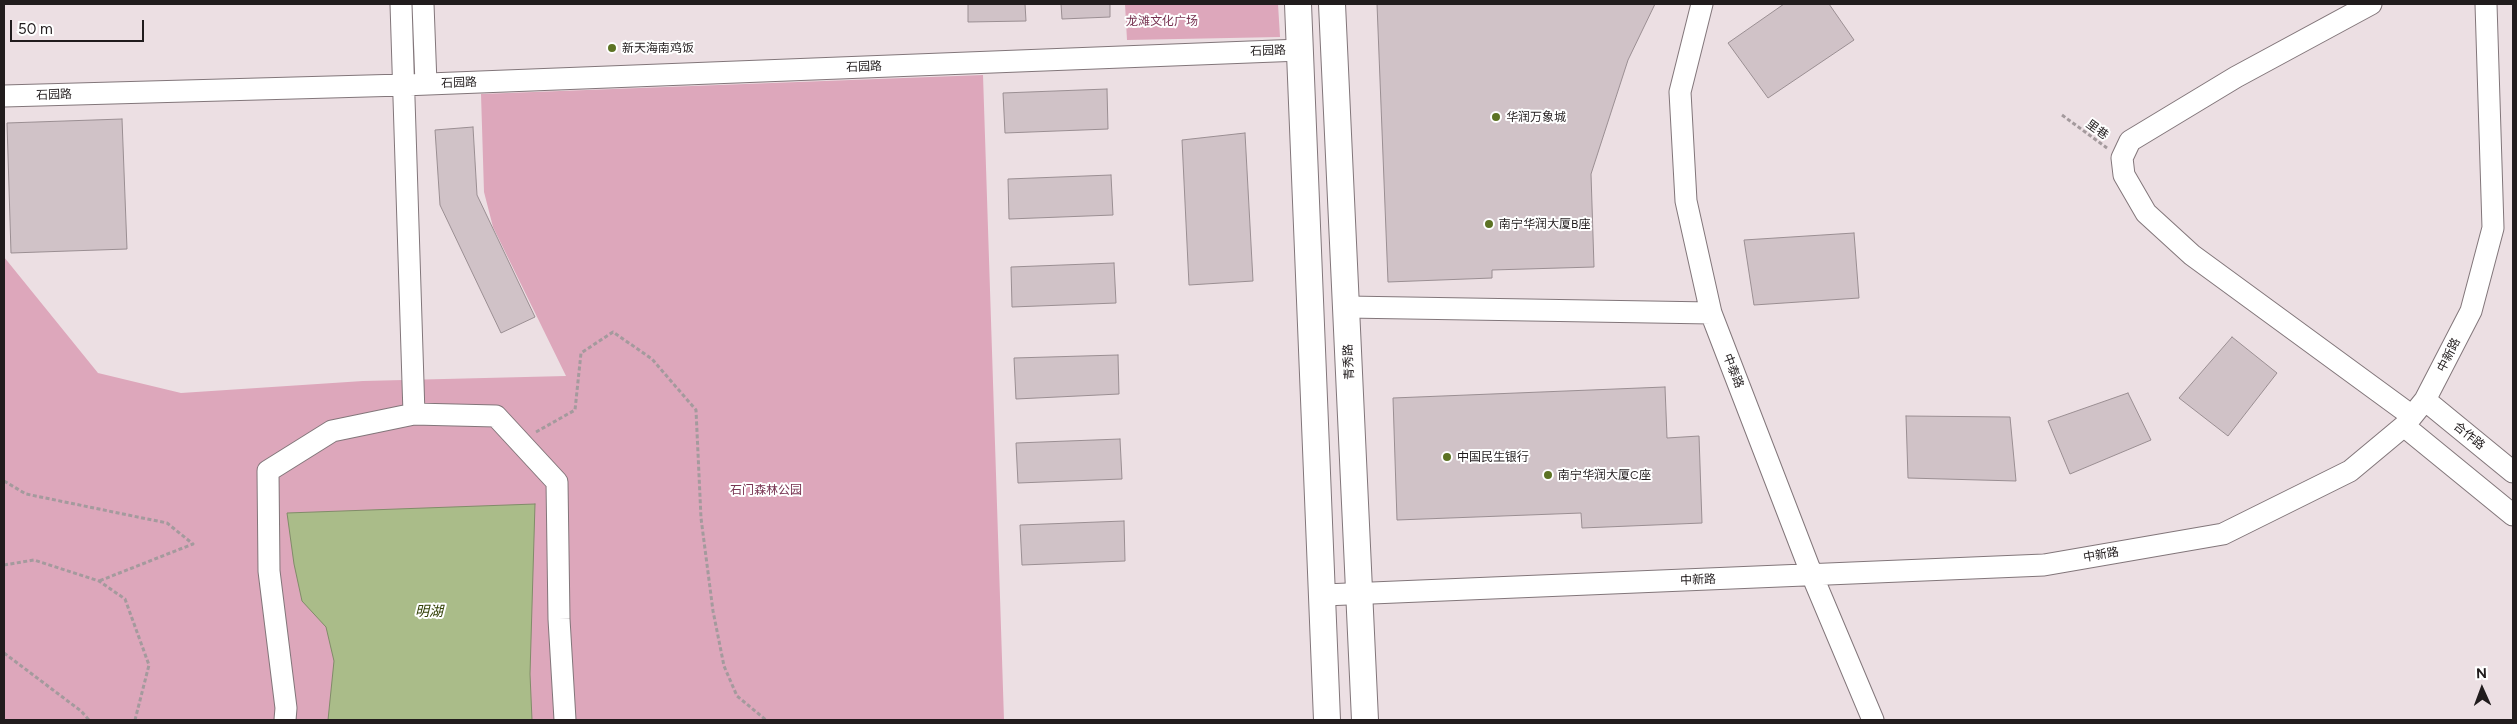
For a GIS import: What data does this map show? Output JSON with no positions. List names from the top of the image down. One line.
{"streets":{"main road":["青秀路"],"street":["石园路","中新路","中泰路","合作路"],"path":["里巷"]},"crossings":[["中新路","青秀路"],["中新路","中泰路"],["中新路","合作路"]],"water":["明湖"],"parks":["龙滩文化广场","石门森林公园"],"places":["新天海南鸡饭","华润万象城","南宁华润大厦B座","中国民生银行","南宁华润大厦C座"],"scale_bar":"50 m","north":"top"}
